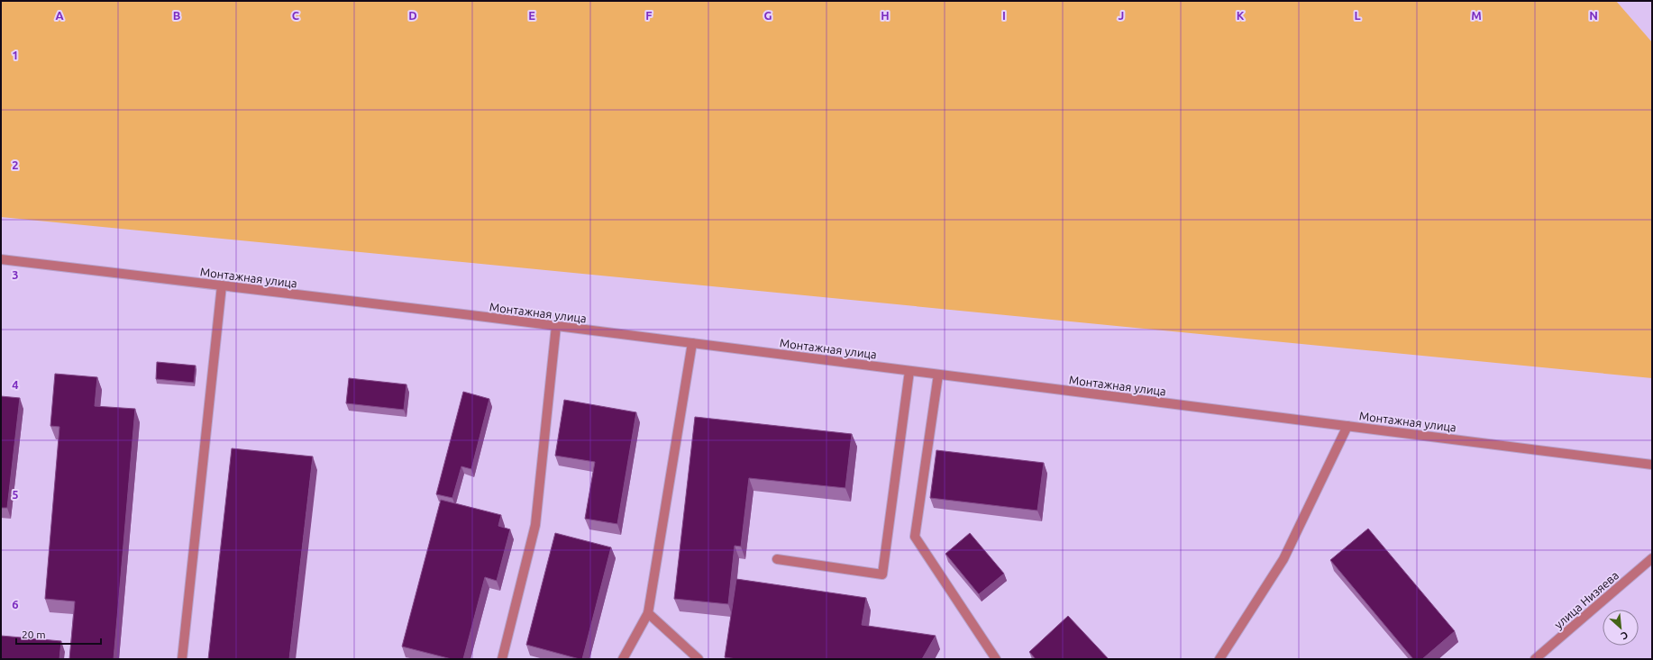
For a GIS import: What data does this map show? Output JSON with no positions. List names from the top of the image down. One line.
{"streets":{"street":["Монтажная улица","улица Низяева"]},"scale_bar":"20 m","north":"bottom right","grid":{"columns":["A","B","C","D","E","F","G","H","I","J","K","L","M","N"],"rows":["1","2","3","4","5","6"]}}
